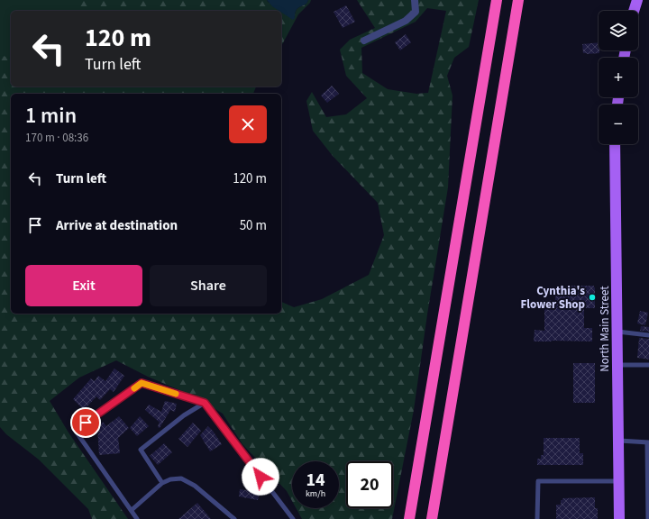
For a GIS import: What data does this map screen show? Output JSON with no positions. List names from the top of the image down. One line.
{"streets":{"main road":["North Main Street"]},"places":["Cynthia's Flower Shop"],"page":{"map_buttons":["+","−"],"turn":["120 m","Turn left"],"heading":["1 min","170 m · 08:36"],"list":[{"name":"Turn left","value":"120 m"},{"name":"Arrive at destination","value":"50 m"}],"buttons":["Exit","Share"],"speed":"14 km/h","limit":"20"}}
